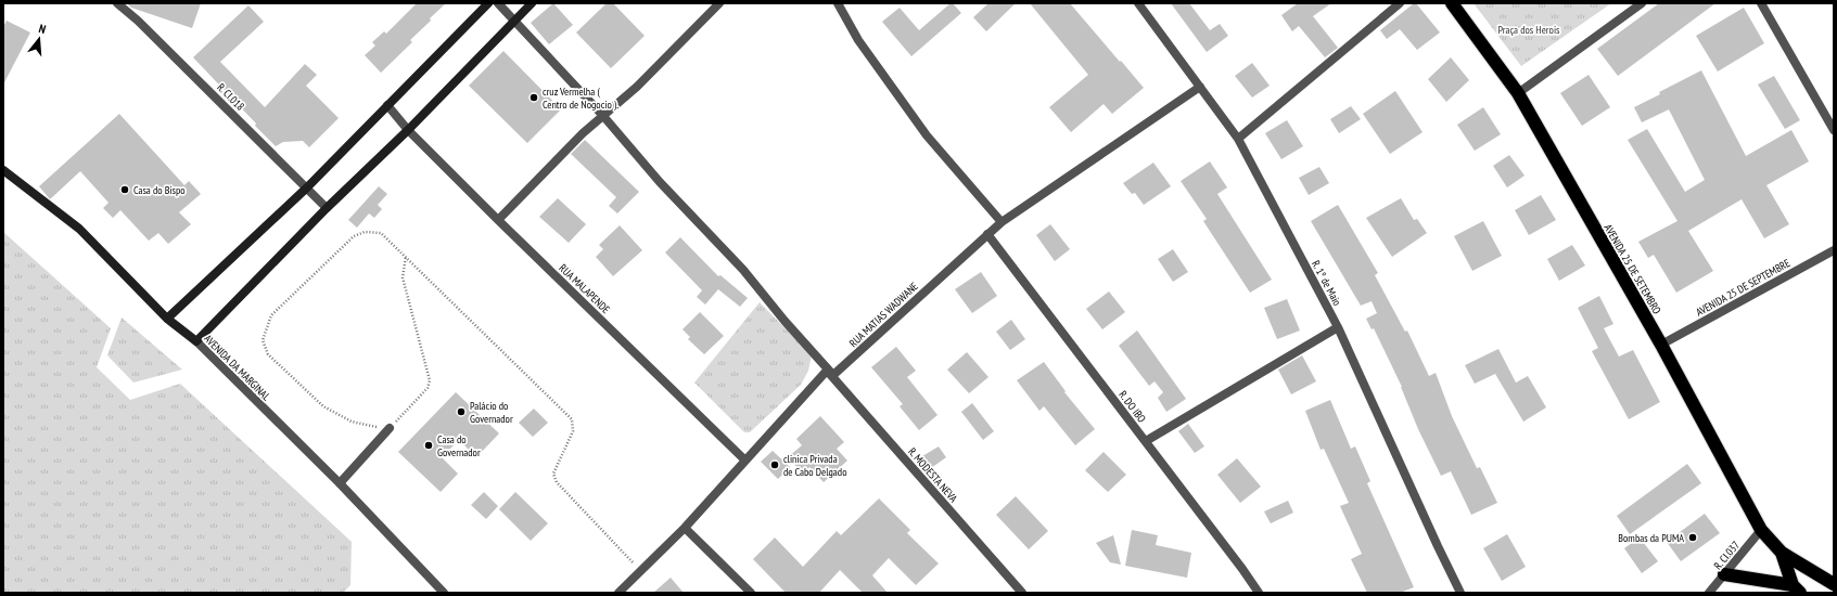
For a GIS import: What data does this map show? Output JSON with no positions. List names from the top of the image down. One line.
{"streets":{"highway":["AVENIDA 25 DE SETEMBRO"],"street":["R. CI.018","R. 1º de Maio","AVENIDA 25 DE SEPTEMBRE","RUA MALAPENDE","RUA MATIAS WADWANE","AVENIDA DA MARGINAL","R. DO IBO","R. MODESTA NEVA","R. CI.037"]},"crossings":[["AVENIDA 25 DE SETEMBRO","AVENIDA 25 DE SEPTEMBRE"],["AVENIDA 25 DE SETEMBRO","R. CI.037"],["R. 1º de Maio","RUA MATIAS WADWANE"],["RUA MALAPENDE","RUA MATIAS WADWANE"],["RUA MATIAS WADWANE","R. DO IBO"],["RUA MATIAS WADWANE","R. MODESTA NEVA"]],"parks":["Praça dos Herois"],"places":["cruz Vermelha ( Centro de Nogocio ).","Casa do Bispo","Palácio do Governador","Casa do Governador","clinica Privada de Cabo Delgado","Bombas da PUMA"],"north":"top"}
